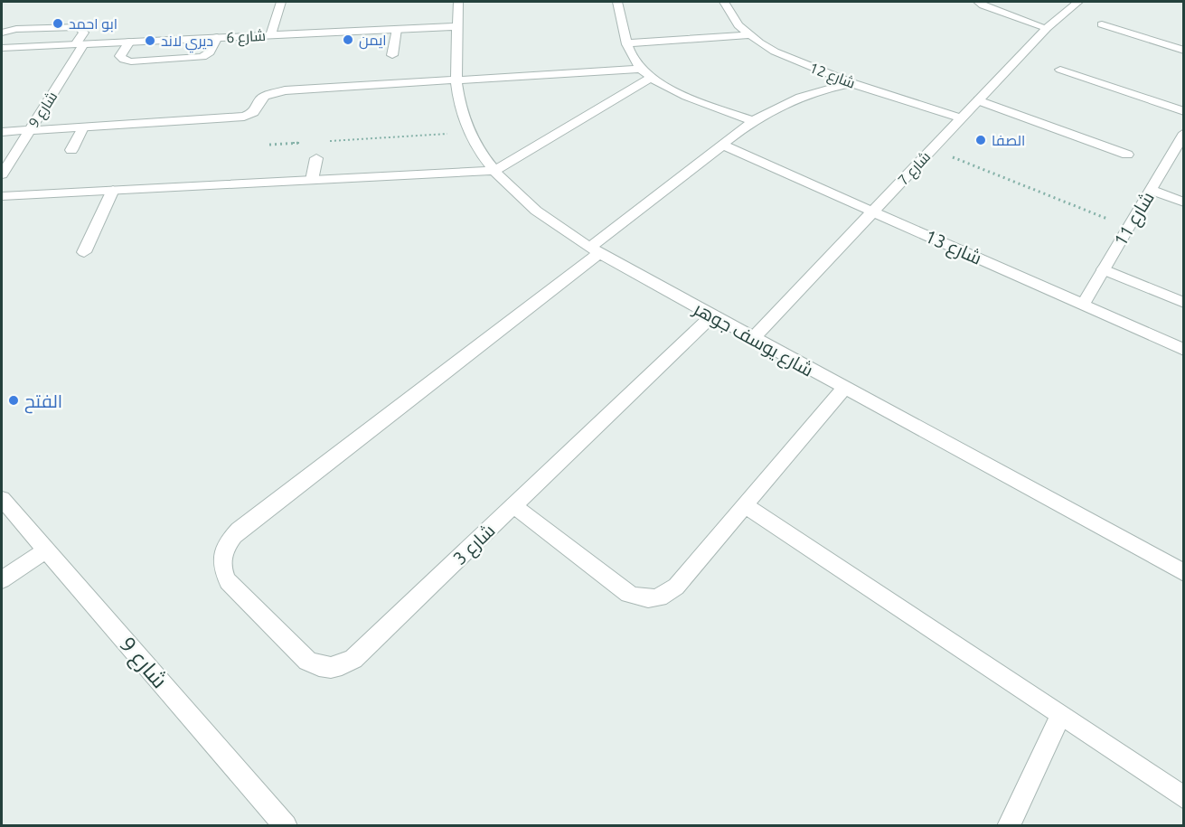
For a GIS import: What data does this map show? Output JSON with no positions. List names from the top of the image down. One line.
{"streets":{"street":["شارع 6","شارع 12","شارع 9","شارع 7","شارع 11","شارع 13","شارع يوسف جوهر","شارع 3"]},"crossings":[["شارع 6","شارع 9"],["شارع 6","شارع يوسف جوهر"],["شارع 12","شارع 7"],["شارع 7","شارع 13"],["شارع 7","شارع يوسف جوهر"],["شارع 11","شارع 13"],["شارع يوسف جوهر","شارع 3"]],"places":["ابو احمد","ايمن","ديري لاند","الصفا","الفتح"]}
